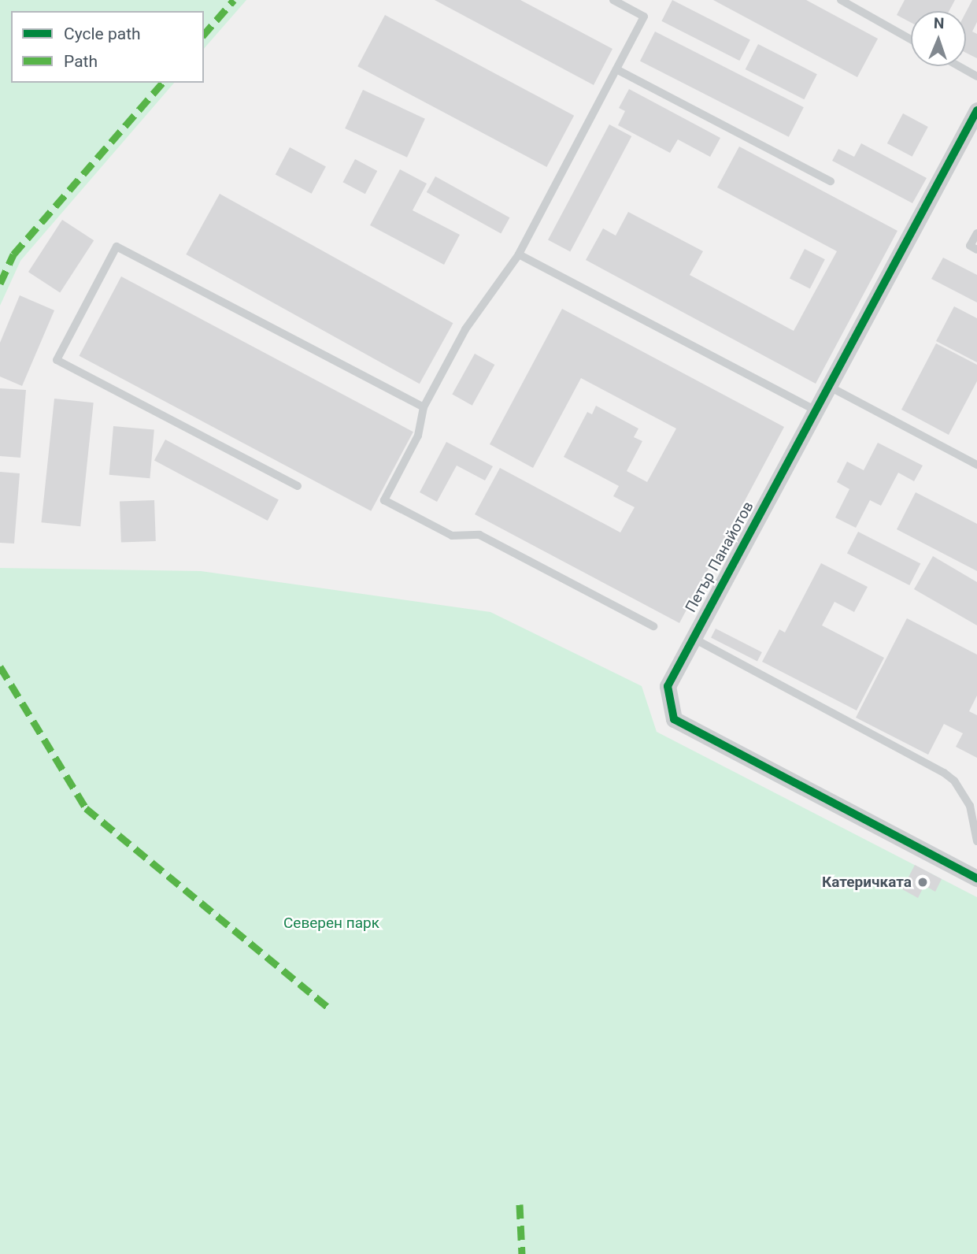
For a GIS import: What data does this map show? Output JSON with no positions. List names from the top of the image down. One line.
{"streets":{"street":["Петър Панайотов"]},"parks":["Северен парк"],"places":["Катеричката"],"legend":["Cycle path","Path"],"north":"top"}
